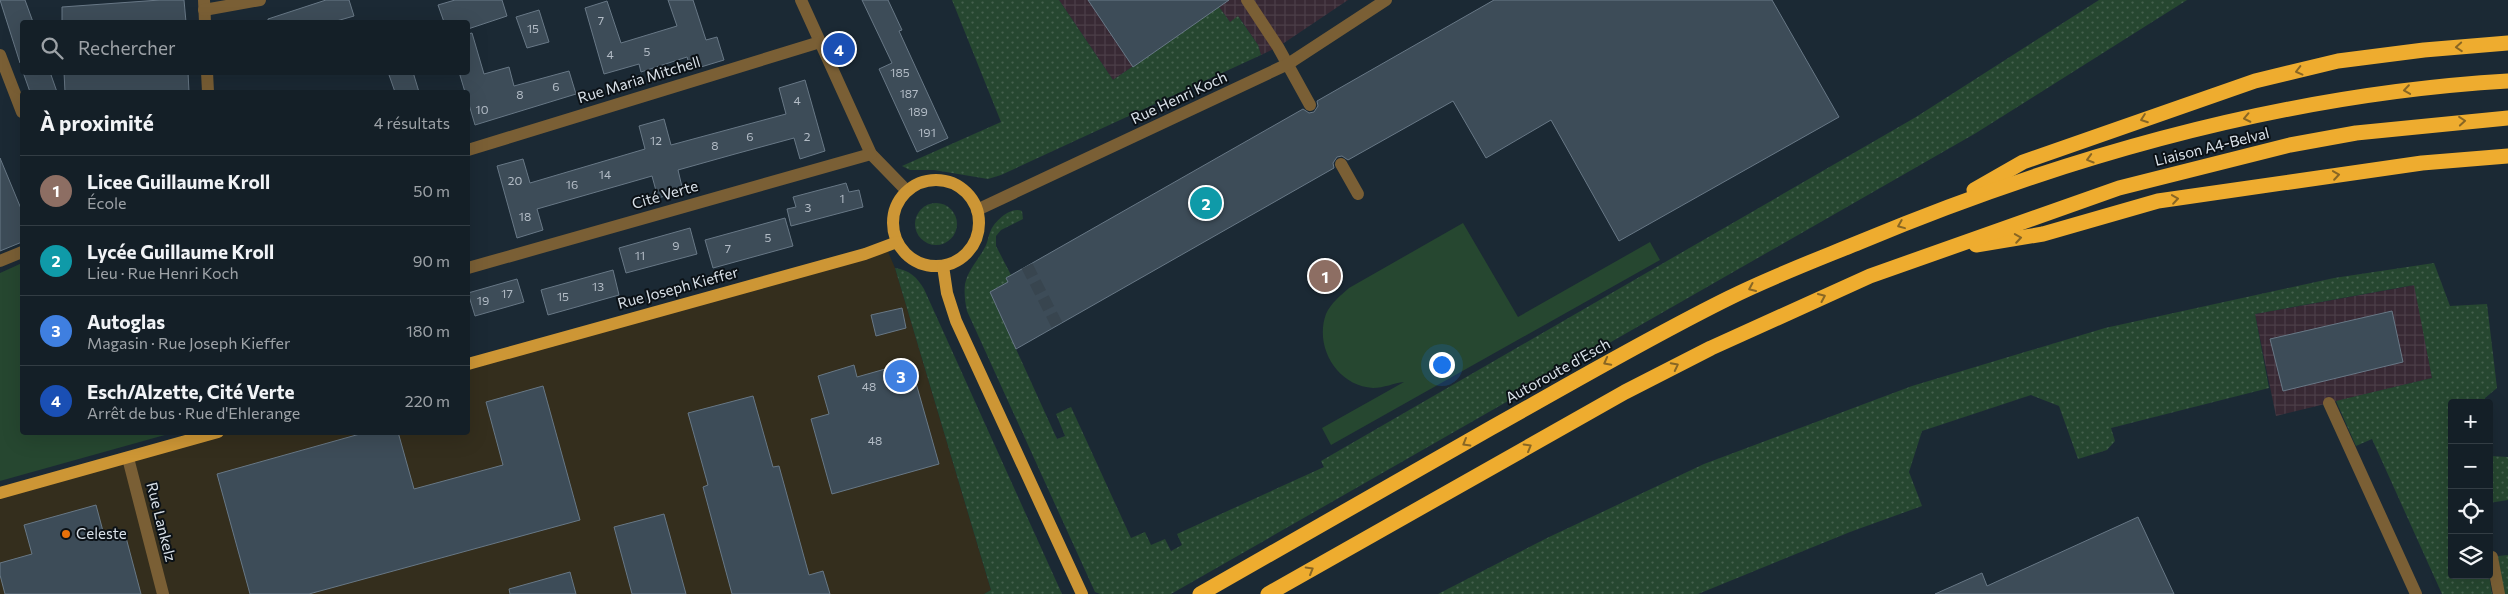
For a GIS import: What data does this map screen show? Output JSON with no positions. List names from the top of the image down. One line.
{"streets":{"highway":["Liaison A4-Belval","Autoroute d'Esch"],"main road":["Rue Joseph Kieffer"],"street":["Rue Maria Mitchell","Rue Henri Koch","Cité Verte","Rue Lankelz"]},"crossings":[["Rue Henri Koch","Rue Joseph Kieffer"],["Liaison A4-Belval","Autoroute d'Esch"]],"places":["Celeste"],"house_numbers":["7","15","5","4","185","6","187","8","4","10","189","191","6","2","12","8","14","20","16","1","3","18","5","9","7","11","13","17","15","19","48","48"],"page":{"search":"Rechercher","pins":["4","2","1","3"],"heading":["À proximité","4 résultats"],"list":[{"mark":"1","name":"Licee Guillaume Kroll","note":"École","value":"50 m"},{"mark":"2","name":"Lycée Guillaume Kroll","note":"Lieu · Rue Henri Koch","value":"90 m"},{"mark":"3","name":"Autoglas","note":"Magasin · Rue Joseph Kieffer","value":"180 m"},{"mark":"4","name":"Esch/Alzette, Cité Verte","note":"Arrêt de bus · Rue d'Ehlerange","value":"220 m"}],"map_buttons":["+","−"]}}
